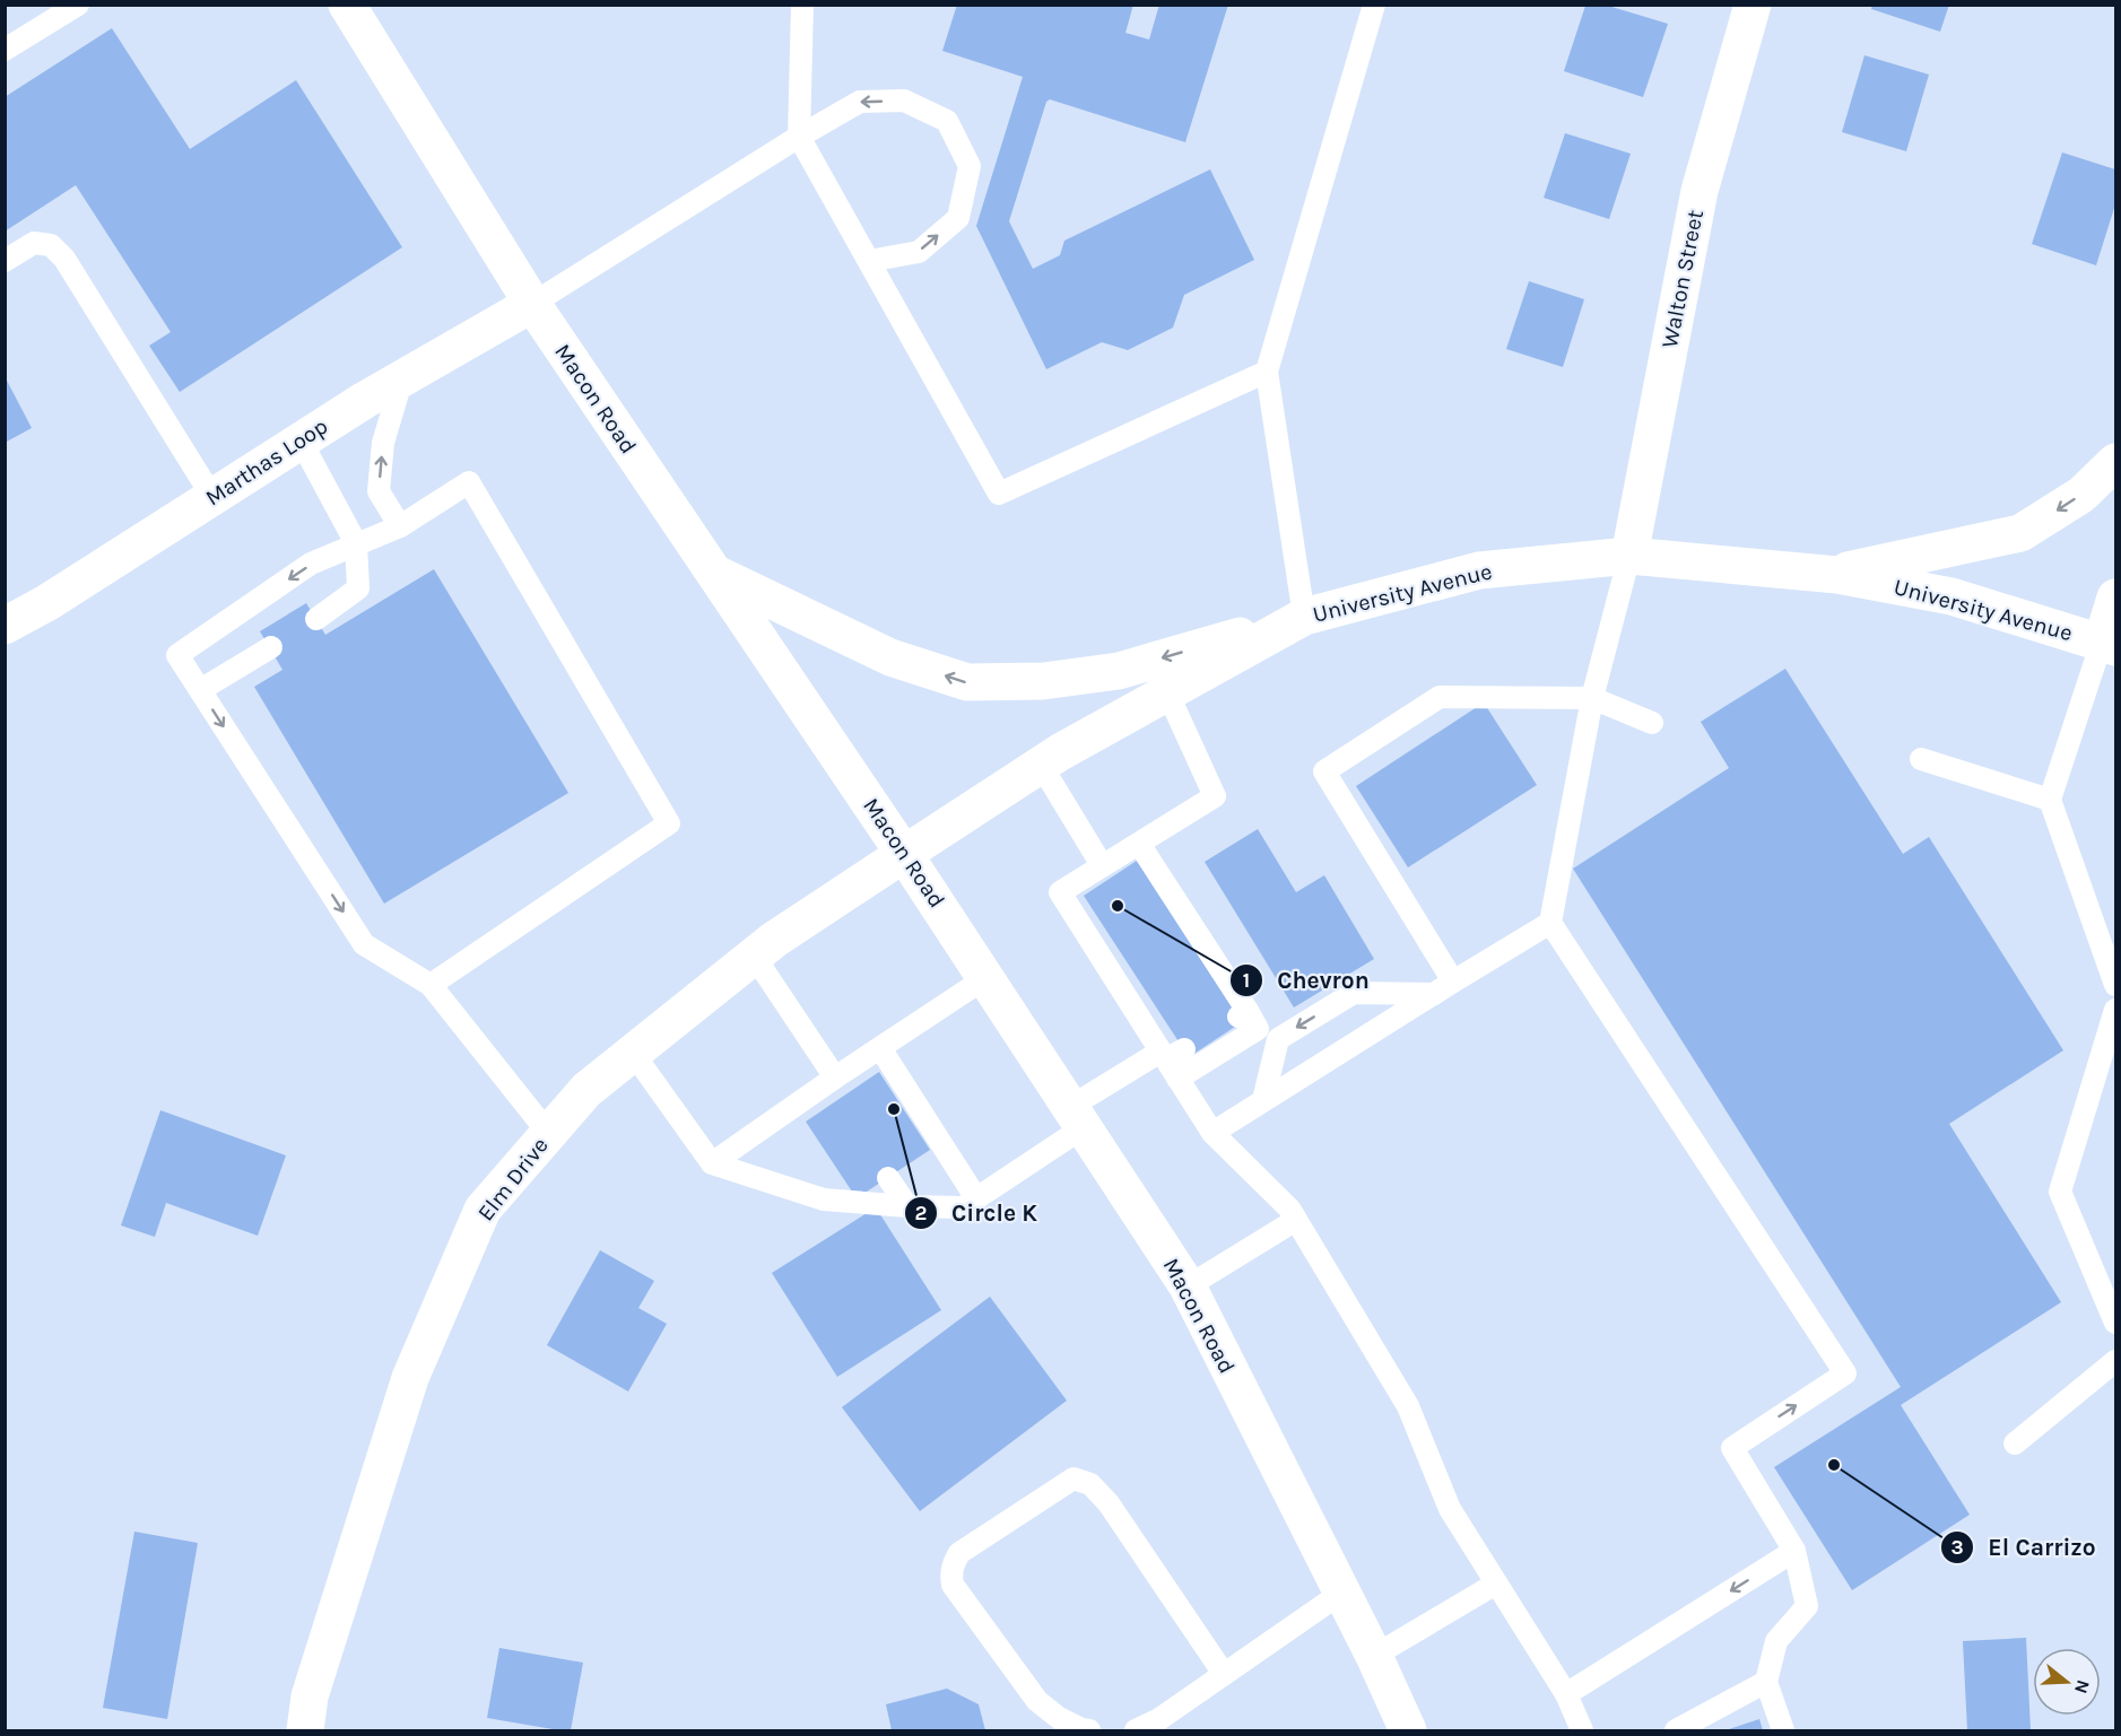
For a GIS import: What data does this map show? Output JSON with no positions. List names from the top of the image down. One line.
{"streets":{"main road":["Walton Street","Macon Road","Marthas Loop","University Avenue","Elm Drive"]},"crossings":[["Walton Street","University Avenue"],["Macon Road","Marthas Loop"],["Macon Road","University Avenue"],["Macon Road","Elm Drive"],["University Avenue","Elm Drive"]],"places":["Chevron","Circle K","El Carrizo"],"north":"right"}
